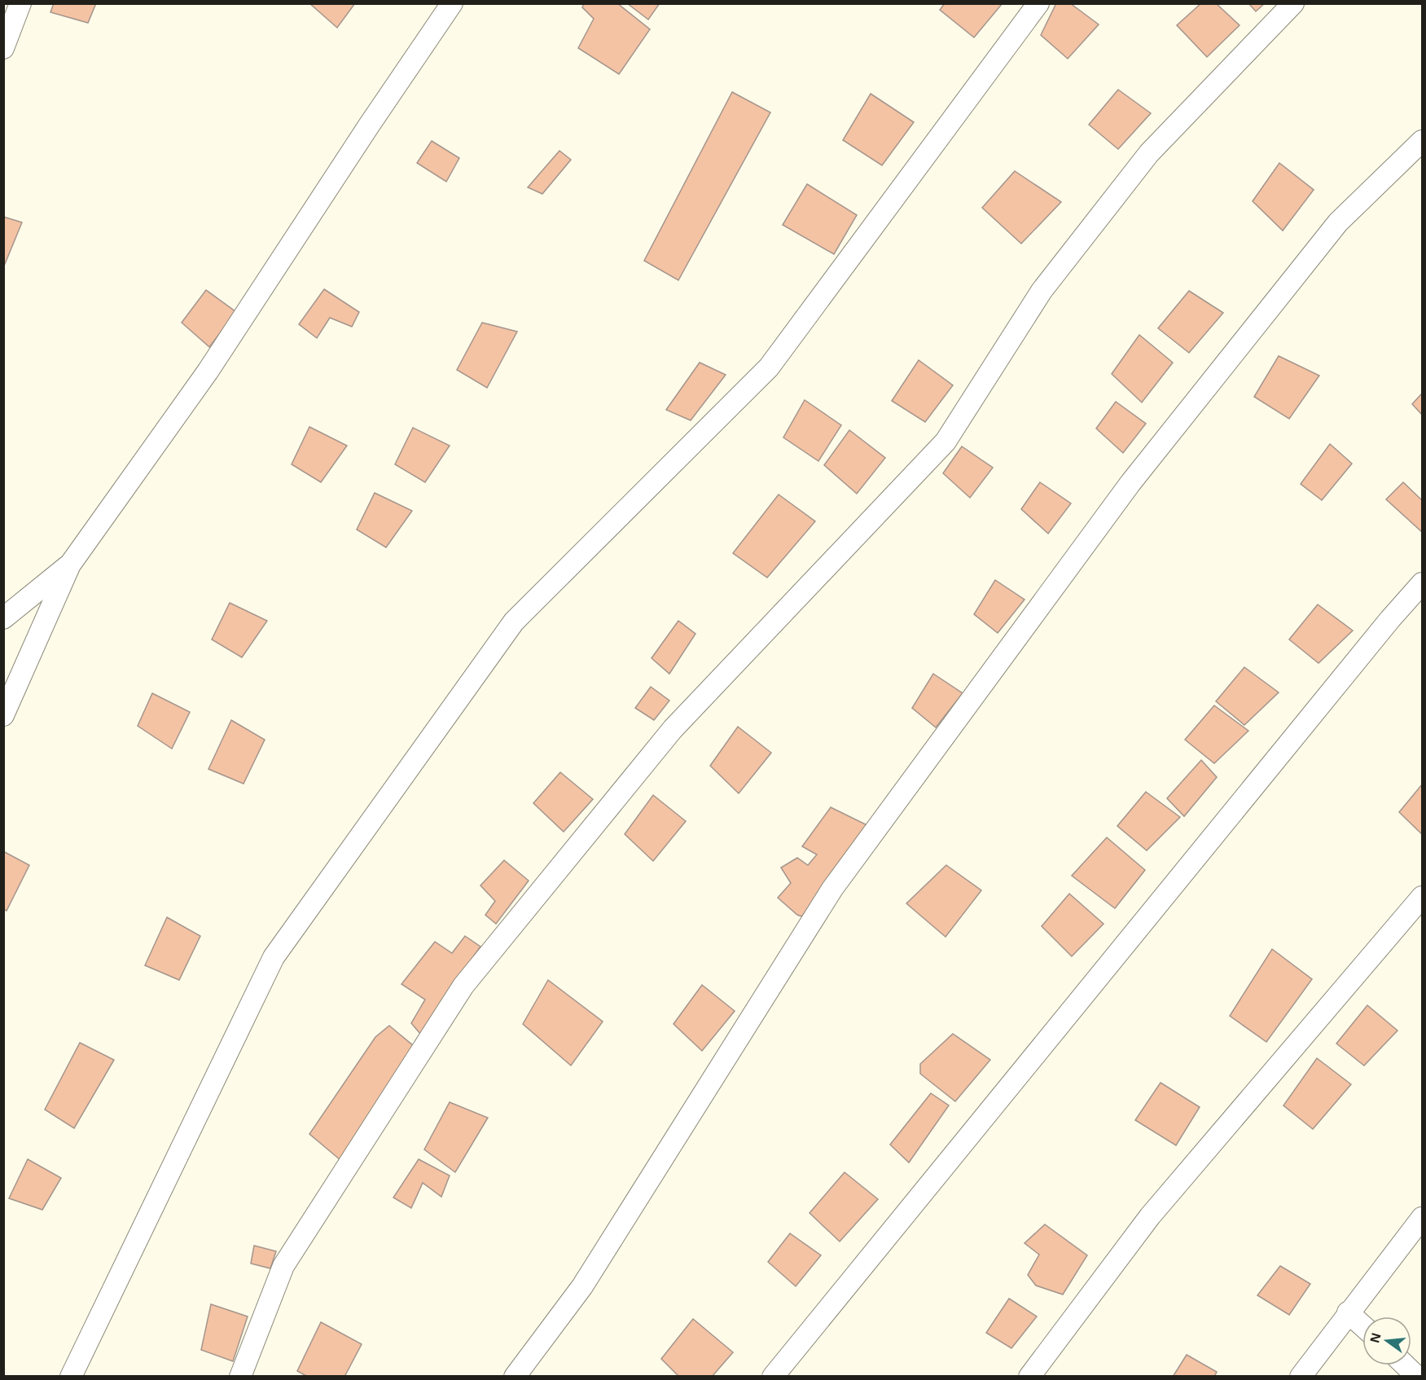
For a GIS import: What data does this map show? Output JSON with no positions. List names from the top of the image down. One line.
{"north":"left"}
